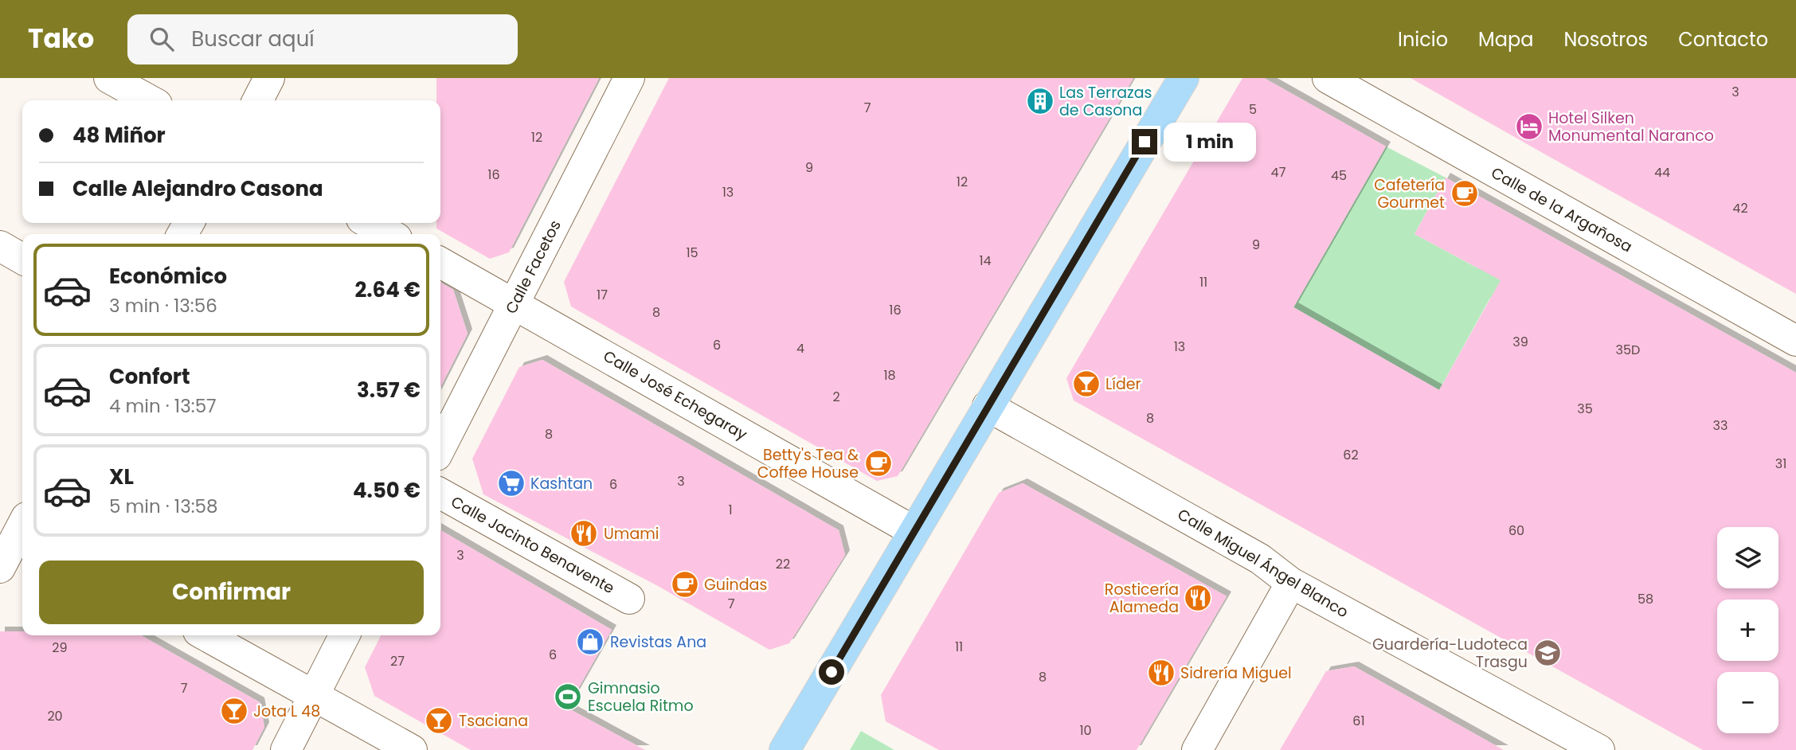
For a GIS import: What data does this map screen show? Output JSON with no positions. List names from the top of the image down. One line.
{"streets":{"street":["Calle de la Argañosa","Calle Facetos","Calle José Echegaray","Calle Jacinto Benavente","Calle Miguel Ángel Blanco"]},"crossings":[["Calle Facetos","Calle José Echegaray"]],"places":{"building":["Las Terrazas de Casona"],"hotel":["Hotel Silken Monumental Naranco"],"cafe":["Cafetería Gourmet","Betty's Tea & Coffee House","Guindas"],"bar":["Líder","Jota L 48","Tsaciana"],"supermarket":["Kashtan"],"restaurant":["Umami","Rosticería Alameda","Sidrería Miguel"],"shop":["Revistas Ana"],"school or university":["Guardería-Ludoteca Trasgu"],"sports":["Gimnasio Escuela Ritmo"]},"house_numbers":["3","7","5","12","9","47","44","16","45","12","13","42","9","15","14","11","17","16","8","39","6","13","4","35D","18","2","35","8","33","8","62","31","3","6","1","60","3","22","58","7","11","29","6","27","8","7","20","61","10"],"page":{"header":"Tako","search":"Buscar aquí","nav":["Inicio","Mapa","Nosotros","Contacto"],"banner":["48 Miñor","Calle Alejandro Casona"],"bubble":"1 min","list":[{"name":"Económico","note":"3 min · 13:56","value":"2.64 €"},{"name":"Confort","note":"4 min · 13:57","value":"3.57 €"},{"name":"XL","note":"5 min · 13:58","value":"4.50 €"}],"map_buttons":["+","−"],"buttons":"Confirmar"}}
